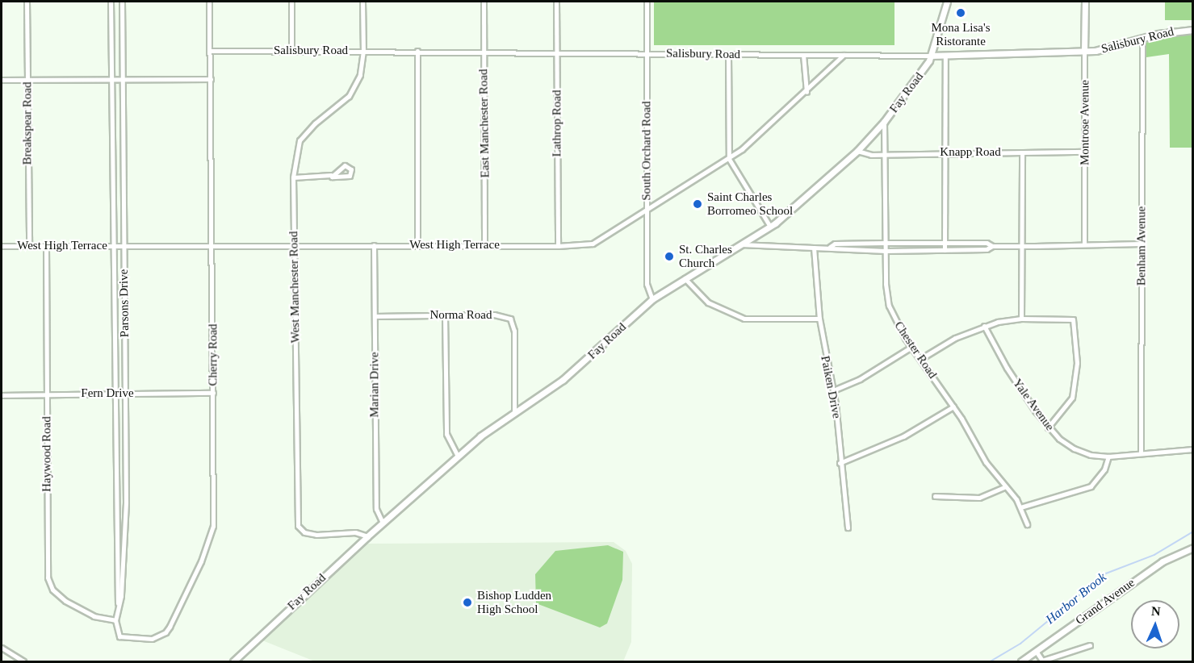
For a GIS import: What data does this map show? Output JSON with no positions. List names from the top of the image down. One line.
{"streets":{"street":["Salisbury Road","Fay Road","Montrose Avenue","Breakspear Road","East Manchester Road","Lathrop Road","South Orchard Road","Knapp Road","West High Terrace","Benham Avenue","West Manchester Road","Parsons Drive","Norma Road","Chester Road","Cherry Road","Marian Drive","Paiken Drive","Fern Drive","Yale Avenue","Haywood Road","Grand Avenue"]},"crossings":[["Salisbury Road","Fay Road"],["Salisbury Road","Montrose Avenue"],["Salisbury Road","East Manchester Road"],["Salisbury Road","Lathrop Road"],["Salisbury Road","South Orchard Road"],["Salisbury Road","West High Terrace"],["Salisbury Road","Benham Avenue"],["Salisbury Road","West Manchester Road"],["Salisbury Road","Cherry Road"],["Fay Road","South Orchard Road"],["Fay Road","Knapp Road"],["Fay Road","West Manchester Road"],["Fay Road","Norma Road"],["Fay Road","Chester Road"],["Fay Road","Marian Drive"],["Montrose Avenue","Knapp Road"],["Breakspear Road","West High Terrace"],["East Manchester Road","West High Terrace"],["Lathrop Road","West High Terrace"],["South Orchard Road","West High Terrace"],["Knapp Road","Chester Road"],["West High Terrace","West Manchester Road"],["West High Terrace","Parsons Drive"],["West High Terrace","Cherry Road"],["West High Terrace","Marian Drive"],["West High Terrace","Haywood Road"],["Benham Avenue","Yale Avenue"],["Parsons Drive","Cherry Road"],["Parsons Drive","Fern Drive"],["Parsons Drive","Haywood Road"],["Norma Road","Marian Drive"],["Cherry Road","Fern Drive"],["Cherry Road","Haywood Road"],["Fern Drive","Haywood Road"]],"water":["Harbor Brook"],"places":["Mona Lisa's Ristorante","Saint Charles Borromeo School","St. Charles Church","Bishop Ludden High School"],"north":"top"}
